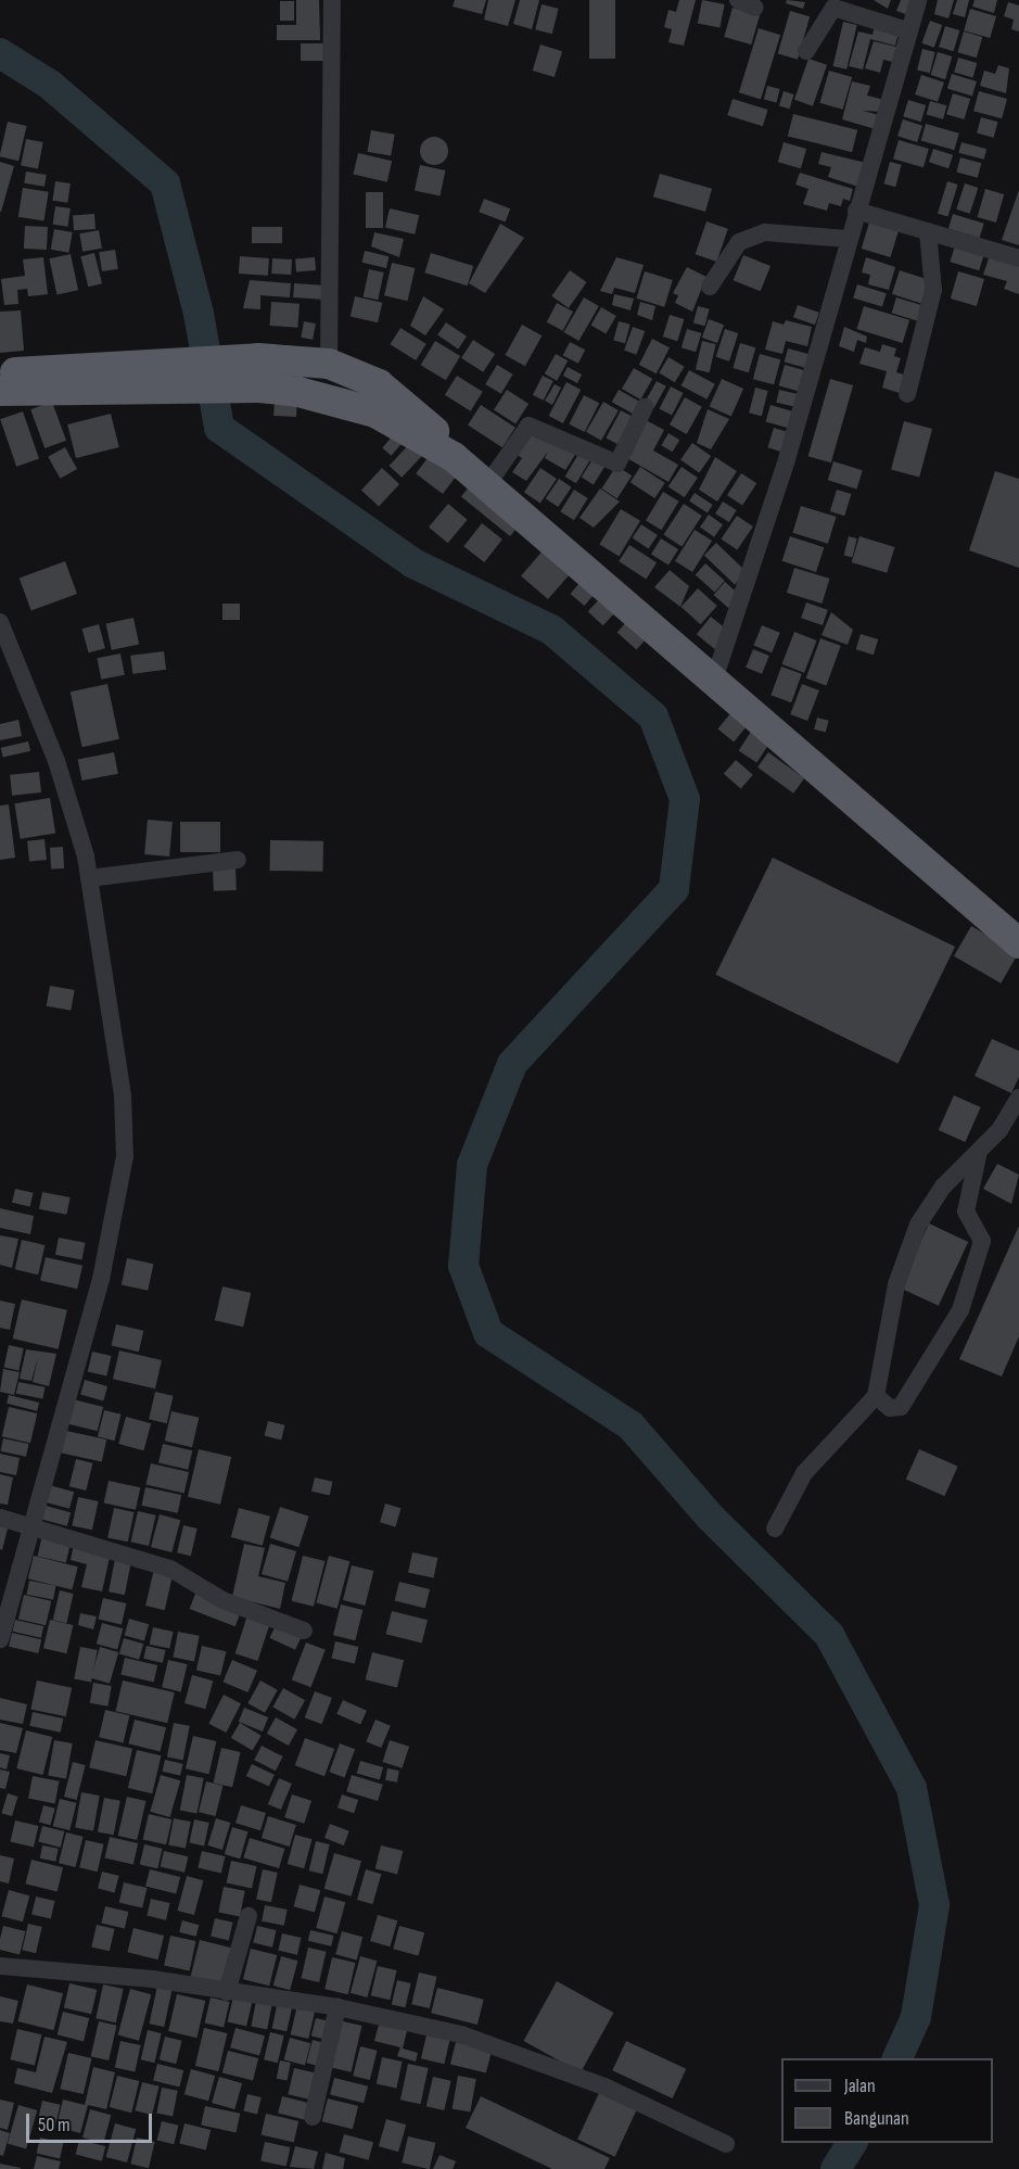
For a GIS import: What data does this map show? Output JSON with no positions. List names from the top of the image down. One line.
{"legend":["Jalan","Bangunan"],"scale_bar":"50 m"}
